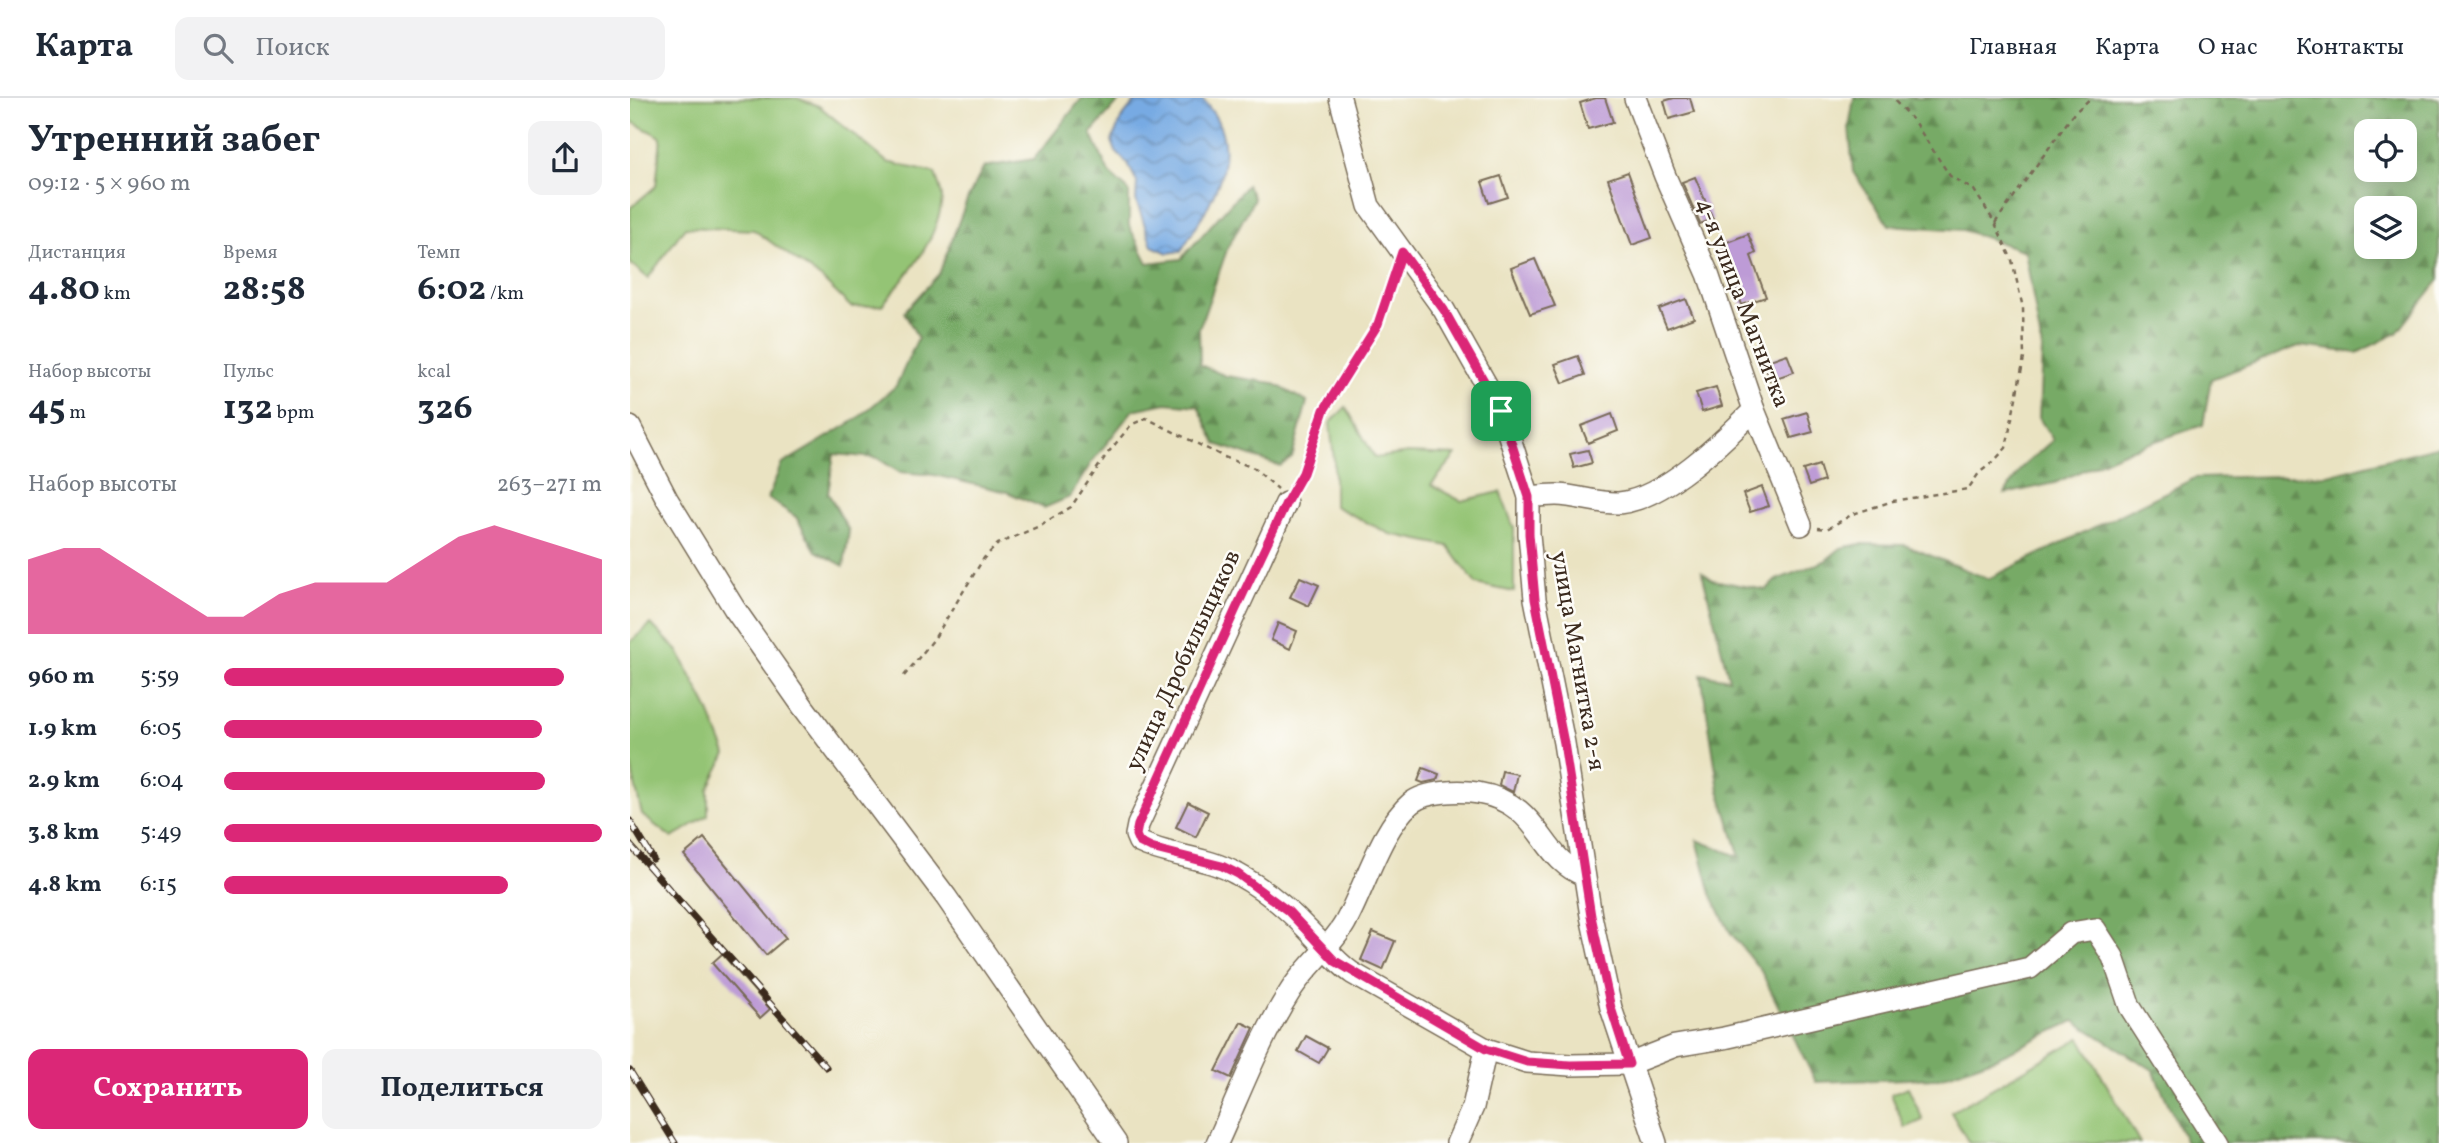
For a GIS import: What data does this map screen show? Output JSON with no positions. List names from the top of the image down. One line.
{"streets":{"street":["4-я улица Магнитка","улица Дробильщиков","улица Магнитка 2-я"]},"page":{"header":"Карта","search":"Поиск","nav":["Главная","Карта","О нас","Контакты"],"heading":["Утренний забег","09:12 · 5 × 960 m"],"stats":[["Дистанция","4.80 km"],["Время","28:58"],["Темп","6:02 /km"],["Набор высоты","45 m"],["Пульс","132 bpm"],["kcal","326"]],"chart":["Набор высоты","263–271 m"],"list":[{"name":"960 m","note":"5:59"},{"name":"1.9 km","note":"6:05"},{"name":"2.9 km","note":"6:04"},{"name":"3.8 km","note":"5:49"},{"name":"4.8 km","note":"6:15"}],"buttons":["Сохранить","Поделиться"]}}
